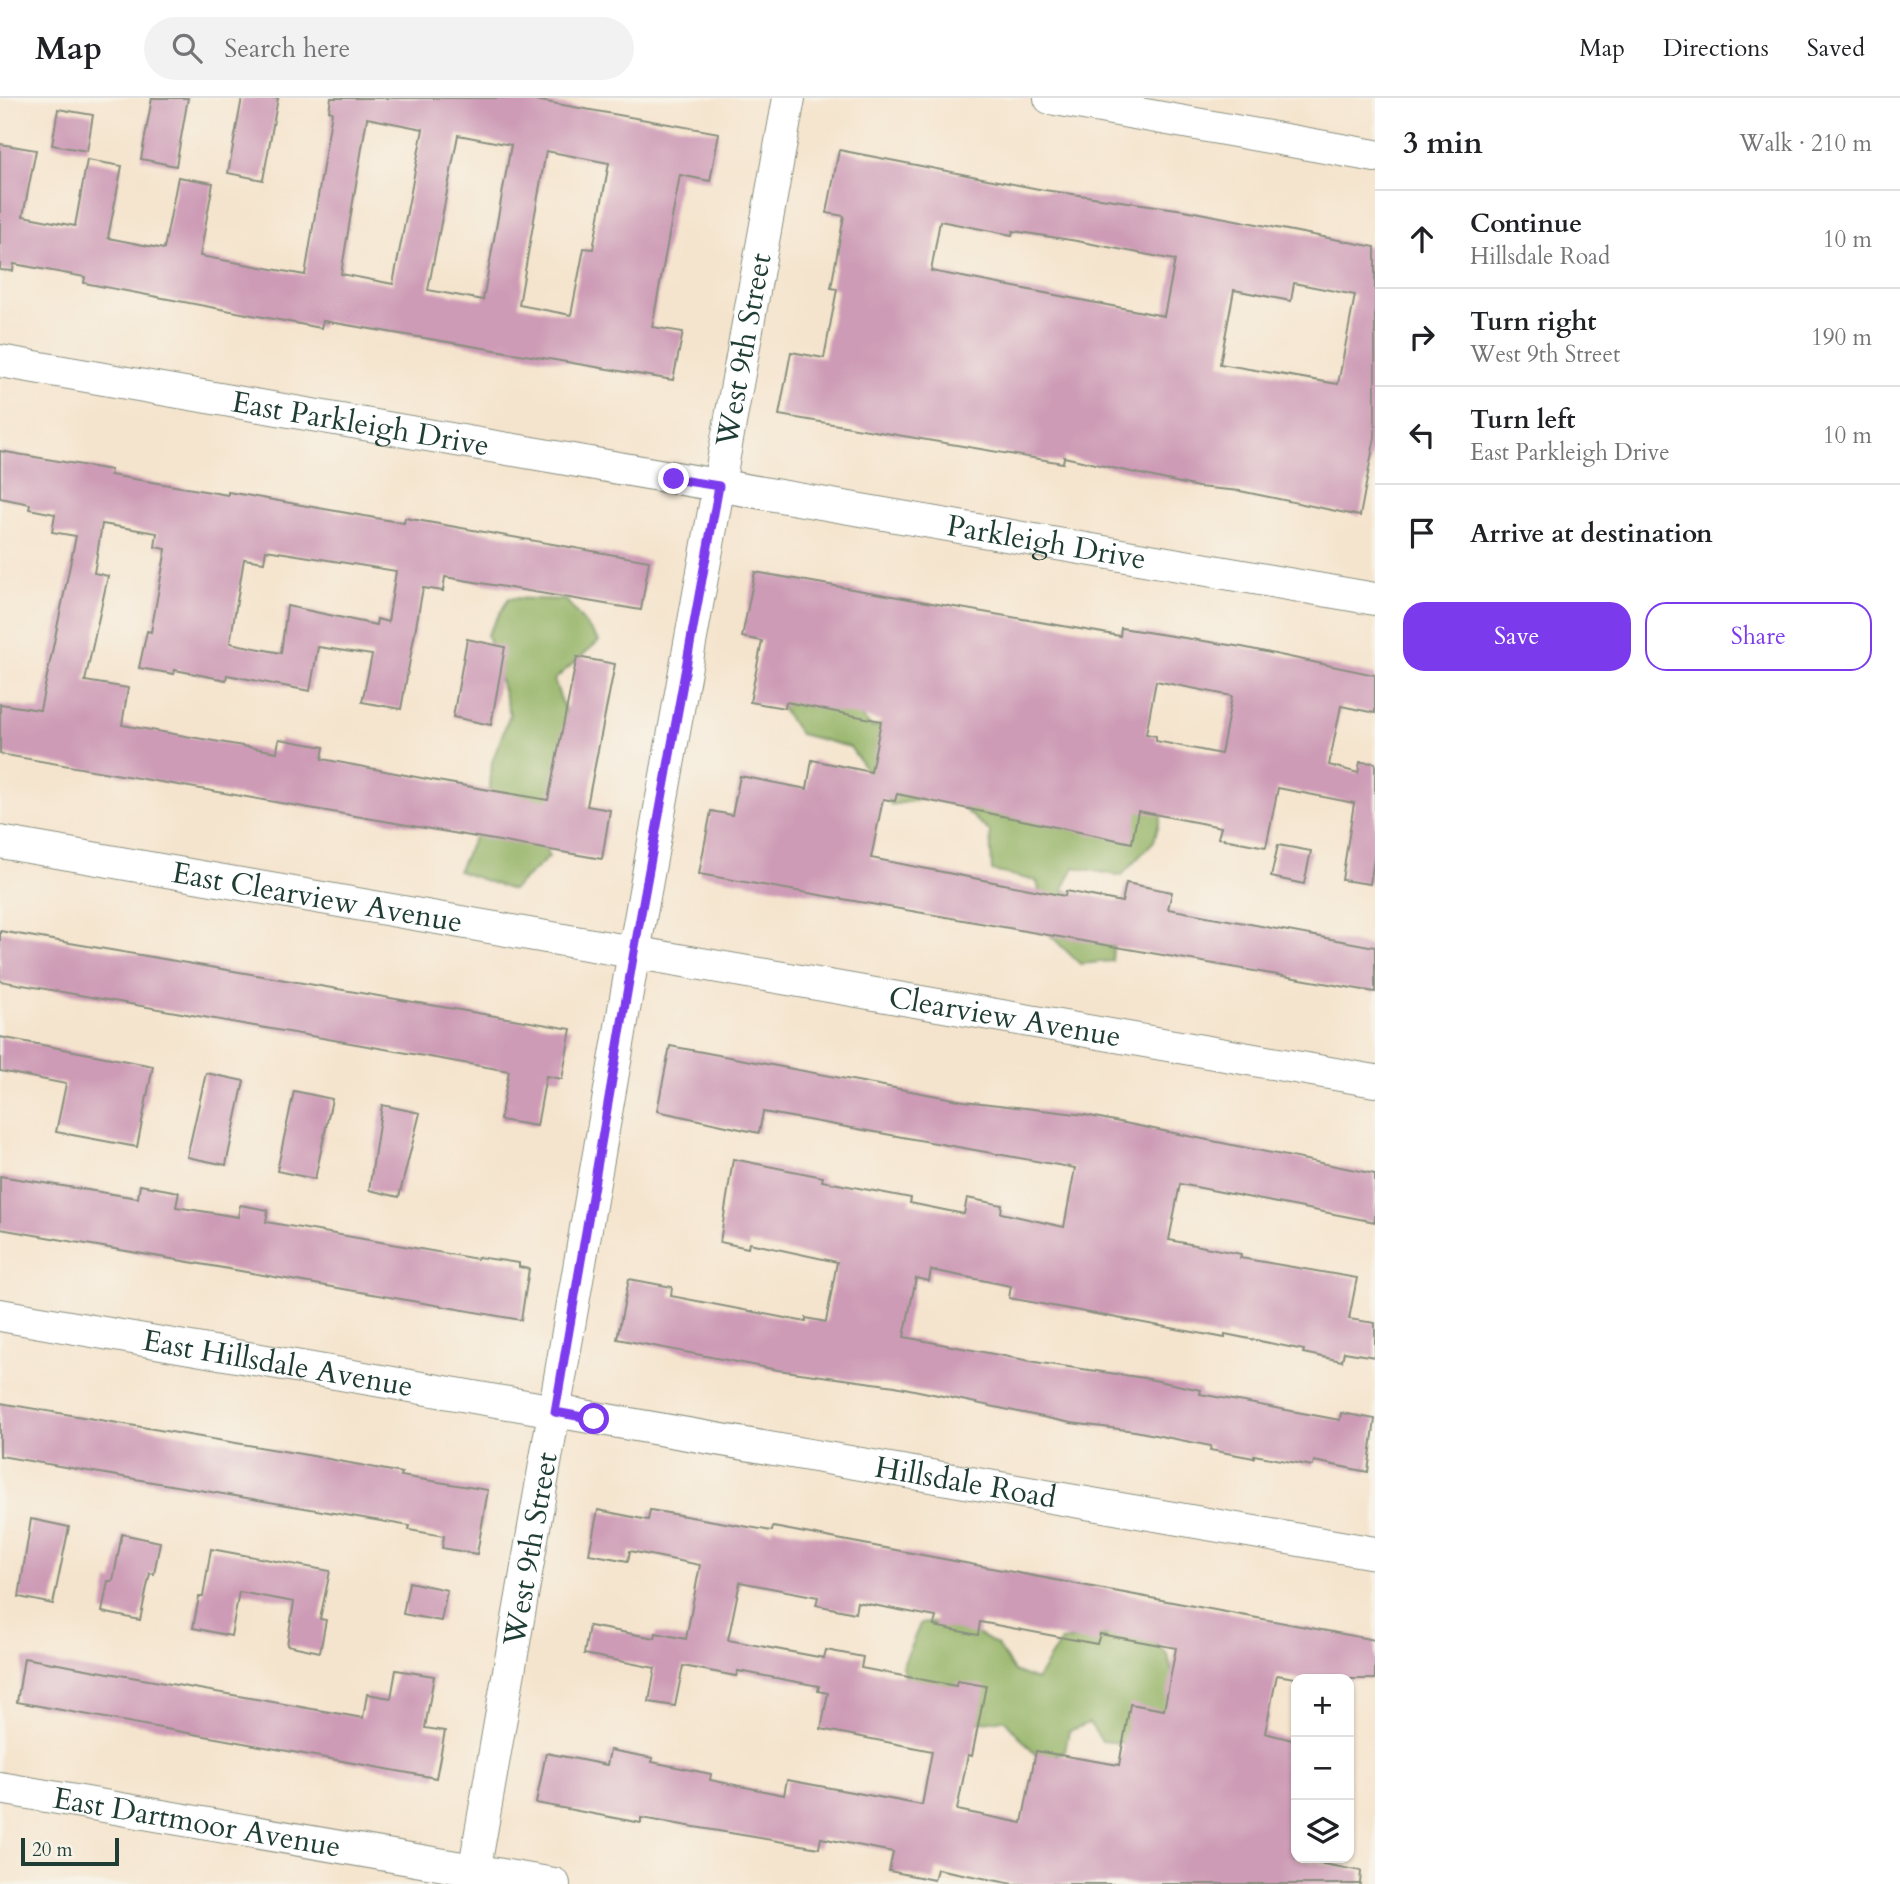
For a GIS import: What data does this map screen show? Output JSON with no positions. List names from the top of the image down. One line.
{"streets":{"street":["West 9th Street","East Parkleigh Drive","Parkleigh Drive","East Clearview Avenue","Clearview Avenue","East Hillsdale Avenue","Hillsdale Road","East Dartmoor Avenue"]},"crossings":[["West 9th Street","East Parkleigh Drive"],["West 9th Street","Parkleigh Drive"],["West 9th Street","East Clearview Avenue"],["West 9th Street","Clearview Avenue"],["West 9th Street","East Hillsdale Avenue"],["West 9th Street","Hillsdale Road"],["West 9th Street","East Dartmoor Avenue"],["East Parkleigh Drive","Parkleigh Drive"],["East Clearview Avenue","Clearview Avenue"],["East Hillsdale Avenue","Hillsdale Road"]],"scale_bar":"20 m","page":{"header":"Map","search":"Search here","nav":["Map","Directions","Saved"],"heading":["3 min","Walk · 210 m"],"list":[["Continue","Hillsdale Road","10 m"],["Turn right","West 9th Street","190 m"],["Turn left","East Parkleigh Drive","10 m"],"Arrive at destination"],"buttons":["Save","Share"],"map_buttons":["+","−"],"scale":"20 m"}}
